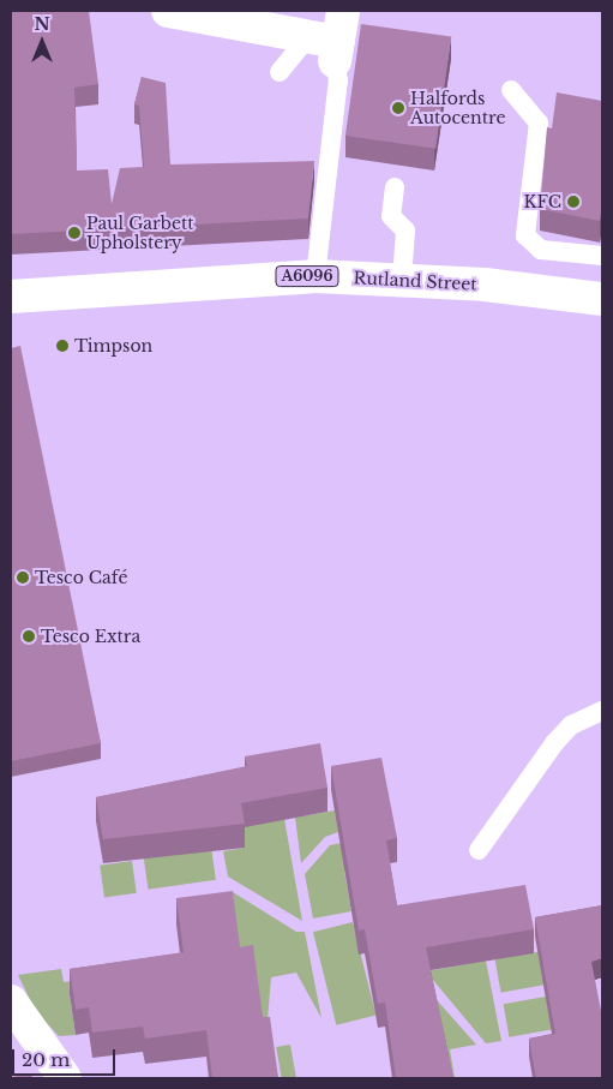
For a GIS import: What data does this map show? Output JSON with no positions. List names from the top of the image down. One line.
{"streets":{"main road":["A6096","Rutland Street"]},"places":["Halfords Autocentre","KFC","Paul Garbett Upholstery","Timpson","Tesco Café","Tesco Extra"],"scale_bar":"20 m","north":"top"}
